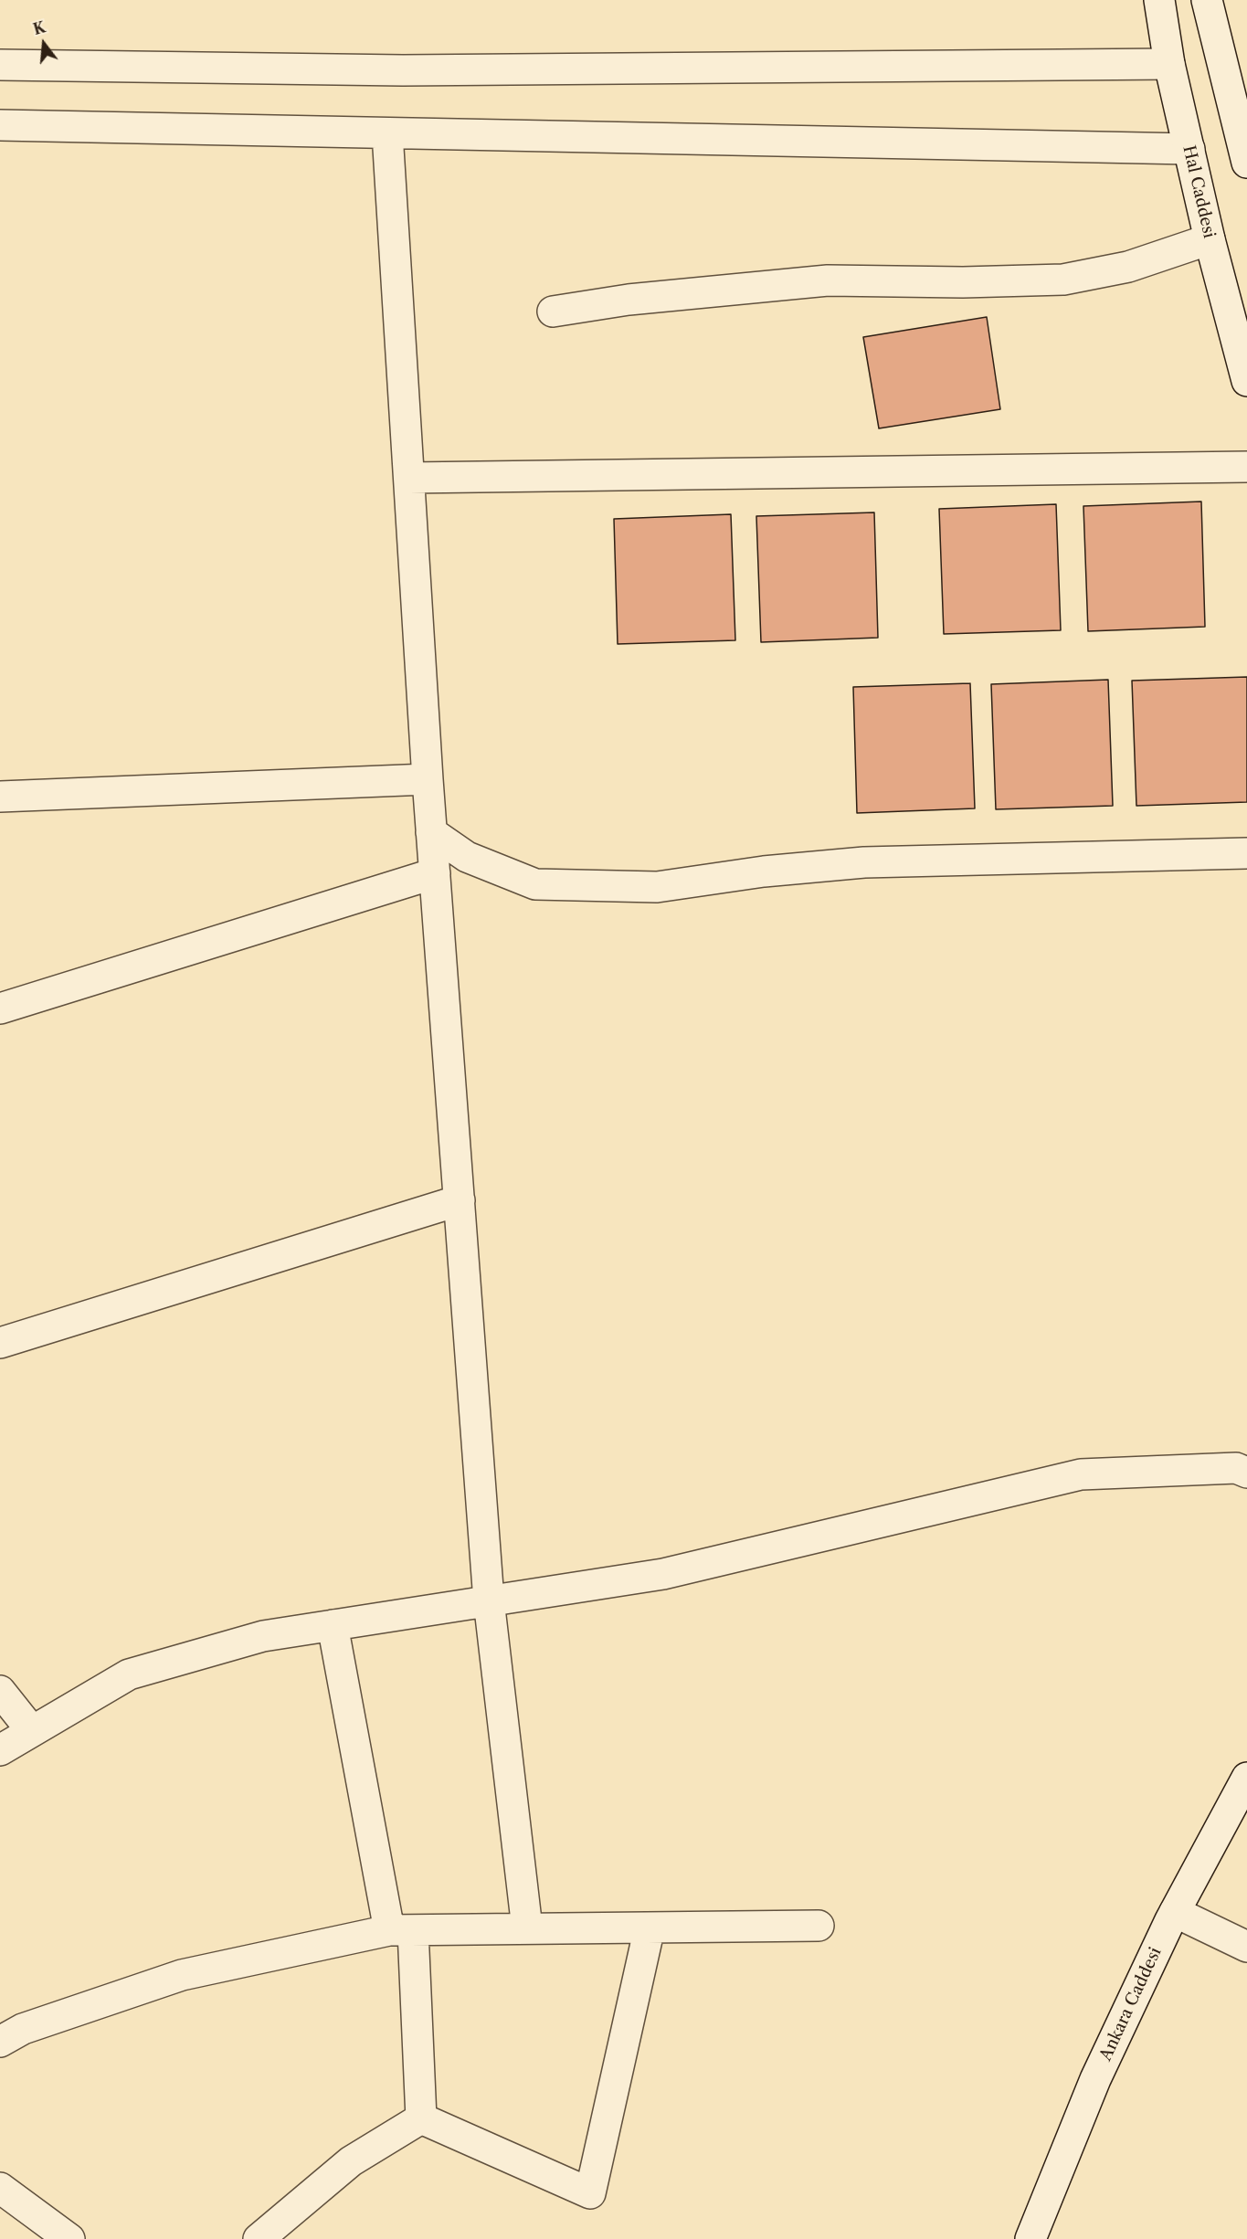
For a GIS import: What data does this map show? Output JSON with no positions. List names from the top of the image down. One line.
{"streets":{"street":["Hal Caddesi","Ankara Caddesi"]},"north":"top"}
